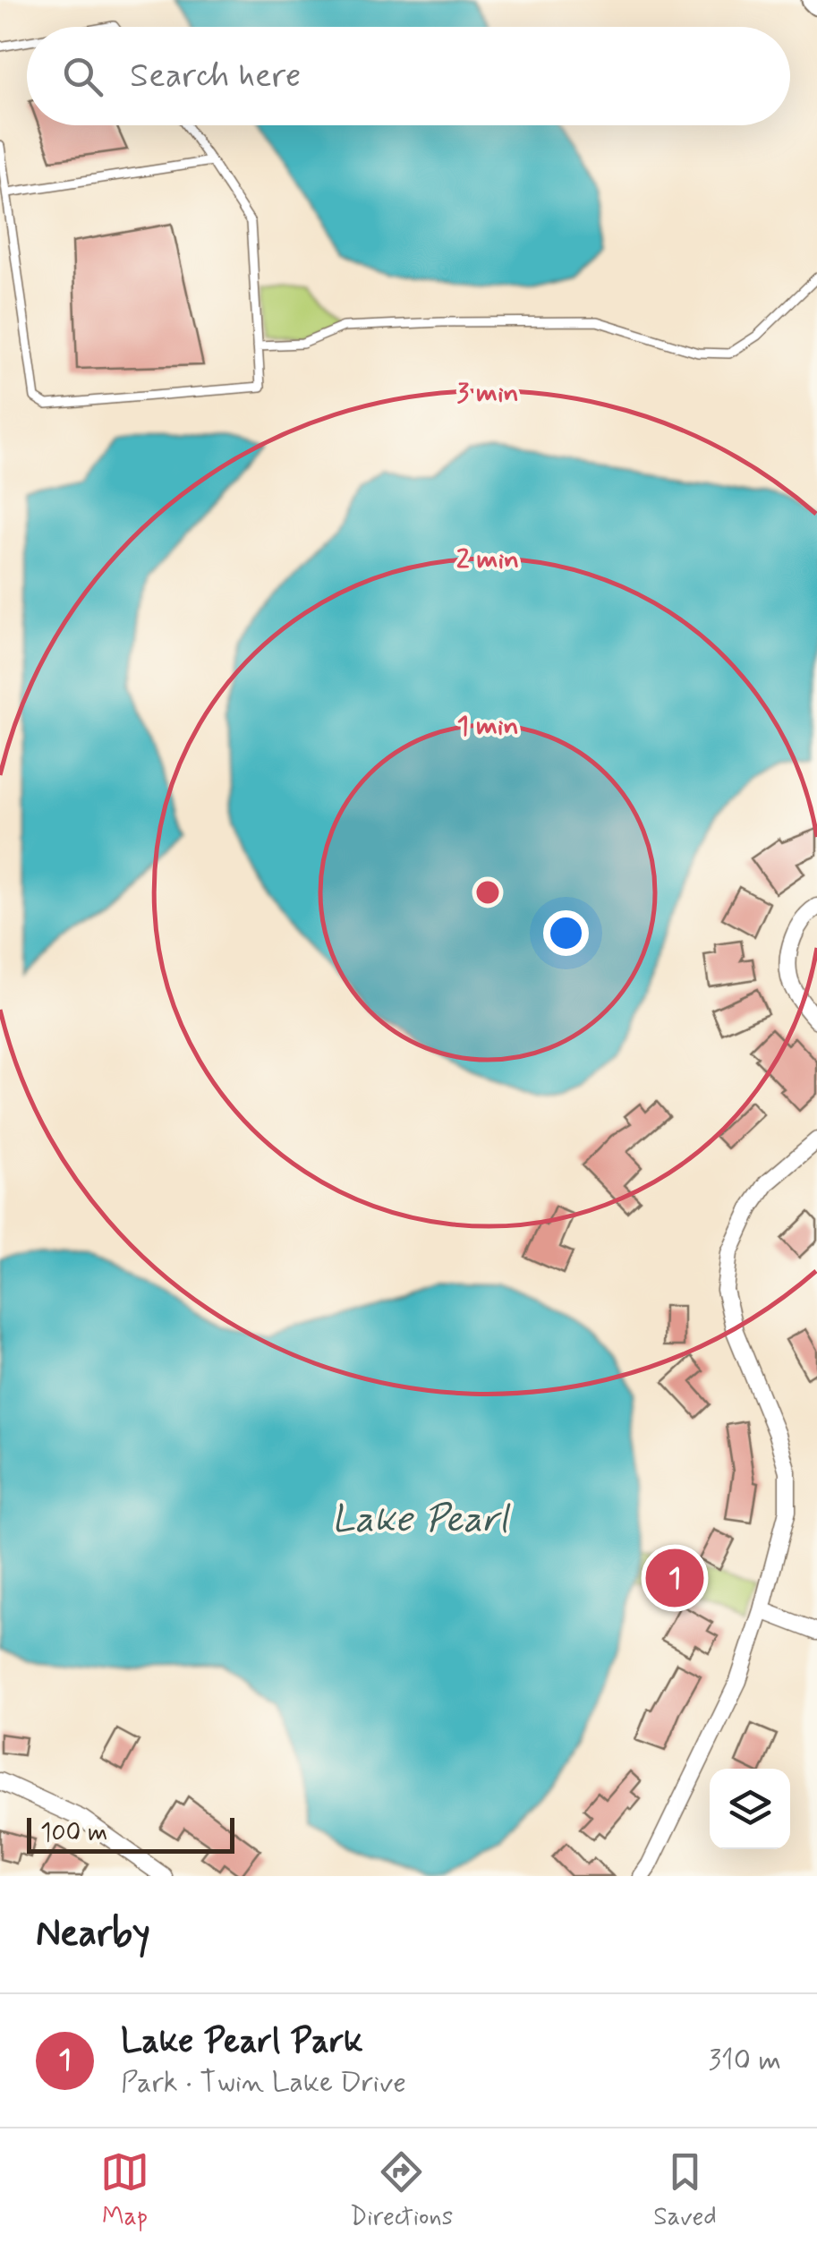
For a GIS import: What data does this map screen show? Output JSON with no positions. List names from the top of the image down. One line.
{"water":["Lake Pearl"],"scale_bar":"100 m","page":{"search":"Search here","pins":"1","scale":"100 m","heading":"Nearby","list":[{"mark":"1","name":"Lake Pearl Park","note":"Park · Twin Lake Drive","value":"310 m"}],"nav":["Map","Directions","Saved"]},"rings":["3 min","2 min","1 min"]}
